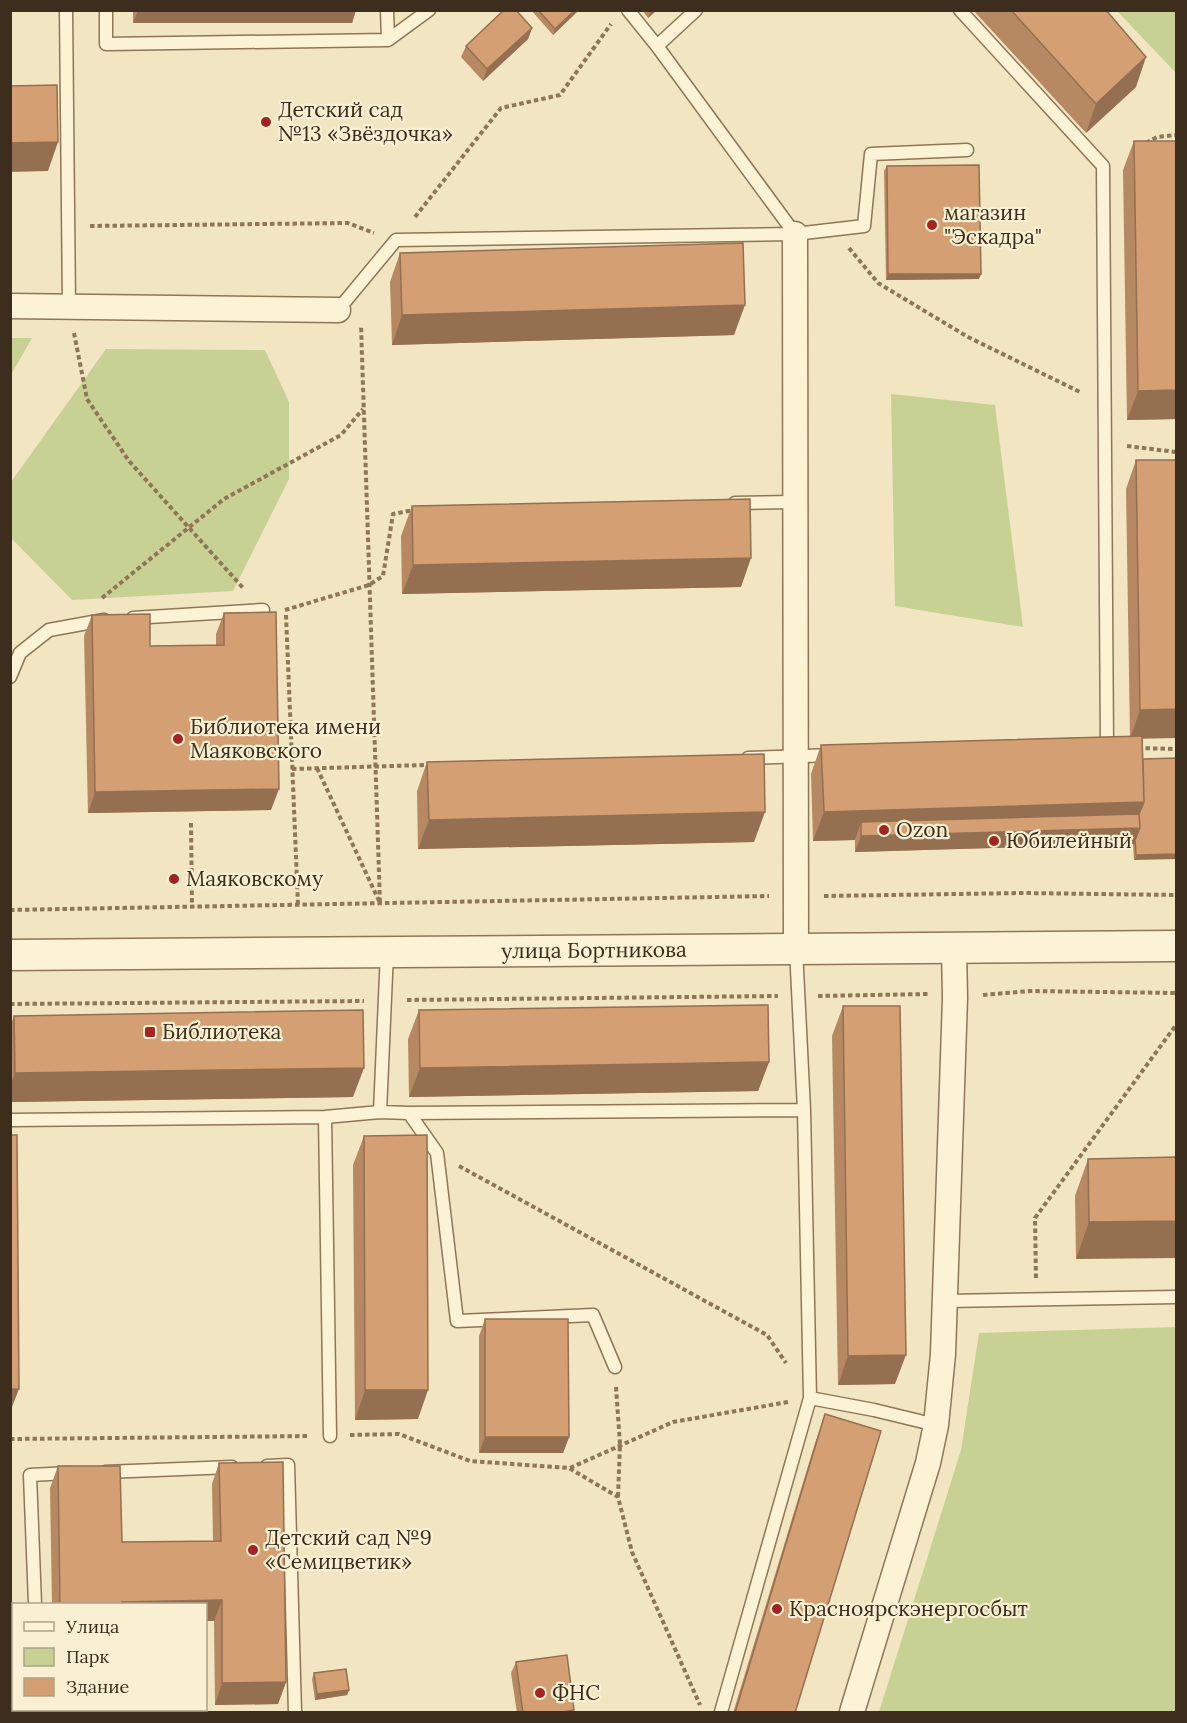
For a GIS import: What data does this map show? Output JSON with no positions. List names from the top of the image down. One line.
{"streets":{"street":["улица Бортникова"]},"places":{"other":["Детский сад №13 «Звёздочка»","магазин \"Эскадра\"","Библиотека имени Маяковского","Ozon","Юбилейный","Маяковскому","Детский сад №9 «Семицветик»","Красноярскэнергосбыт","ФНС"],"transit":["Библиотека"]},"legend":["Улица","Парк","Здание"]}
